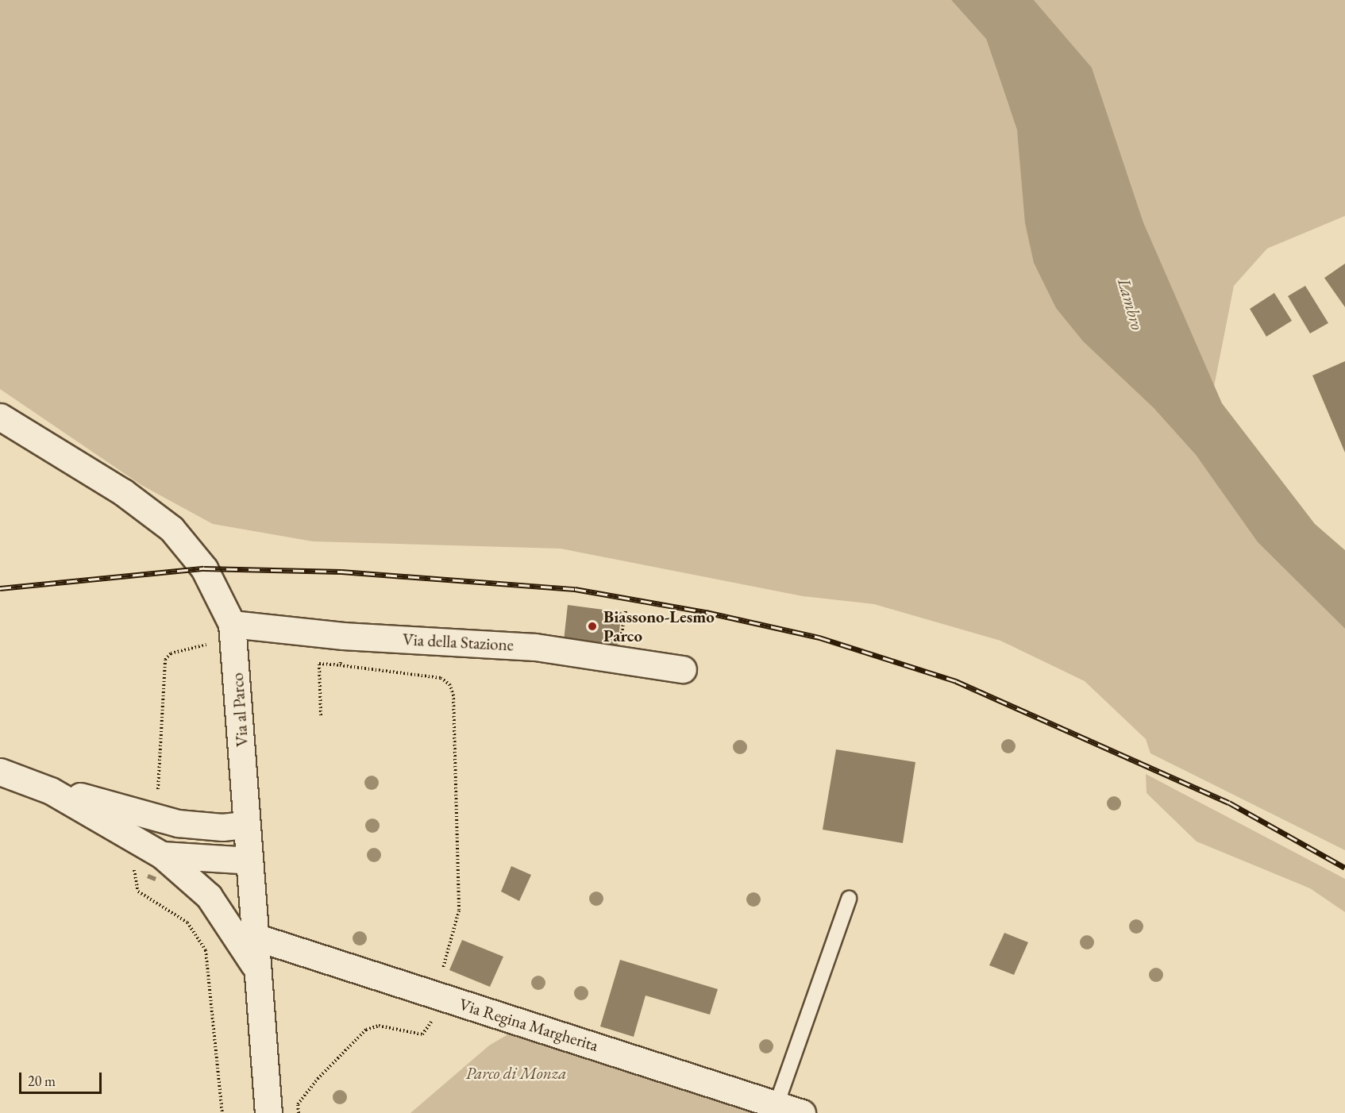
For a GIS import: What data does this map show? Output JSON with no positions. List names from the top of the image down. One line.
{"streets":{"street":["Via della Stazione","Via al Parco","Via Regina Margherita"]},"crossings":[["Via della Stazione","Via al Parco"],["Via al Parco","Via Regina Margherita"]],"water":["Lambro"],"parks":["Parco di Monza"],"places":["Biassono-Lesmo Parco"],"scale_bar":"20 m"}
